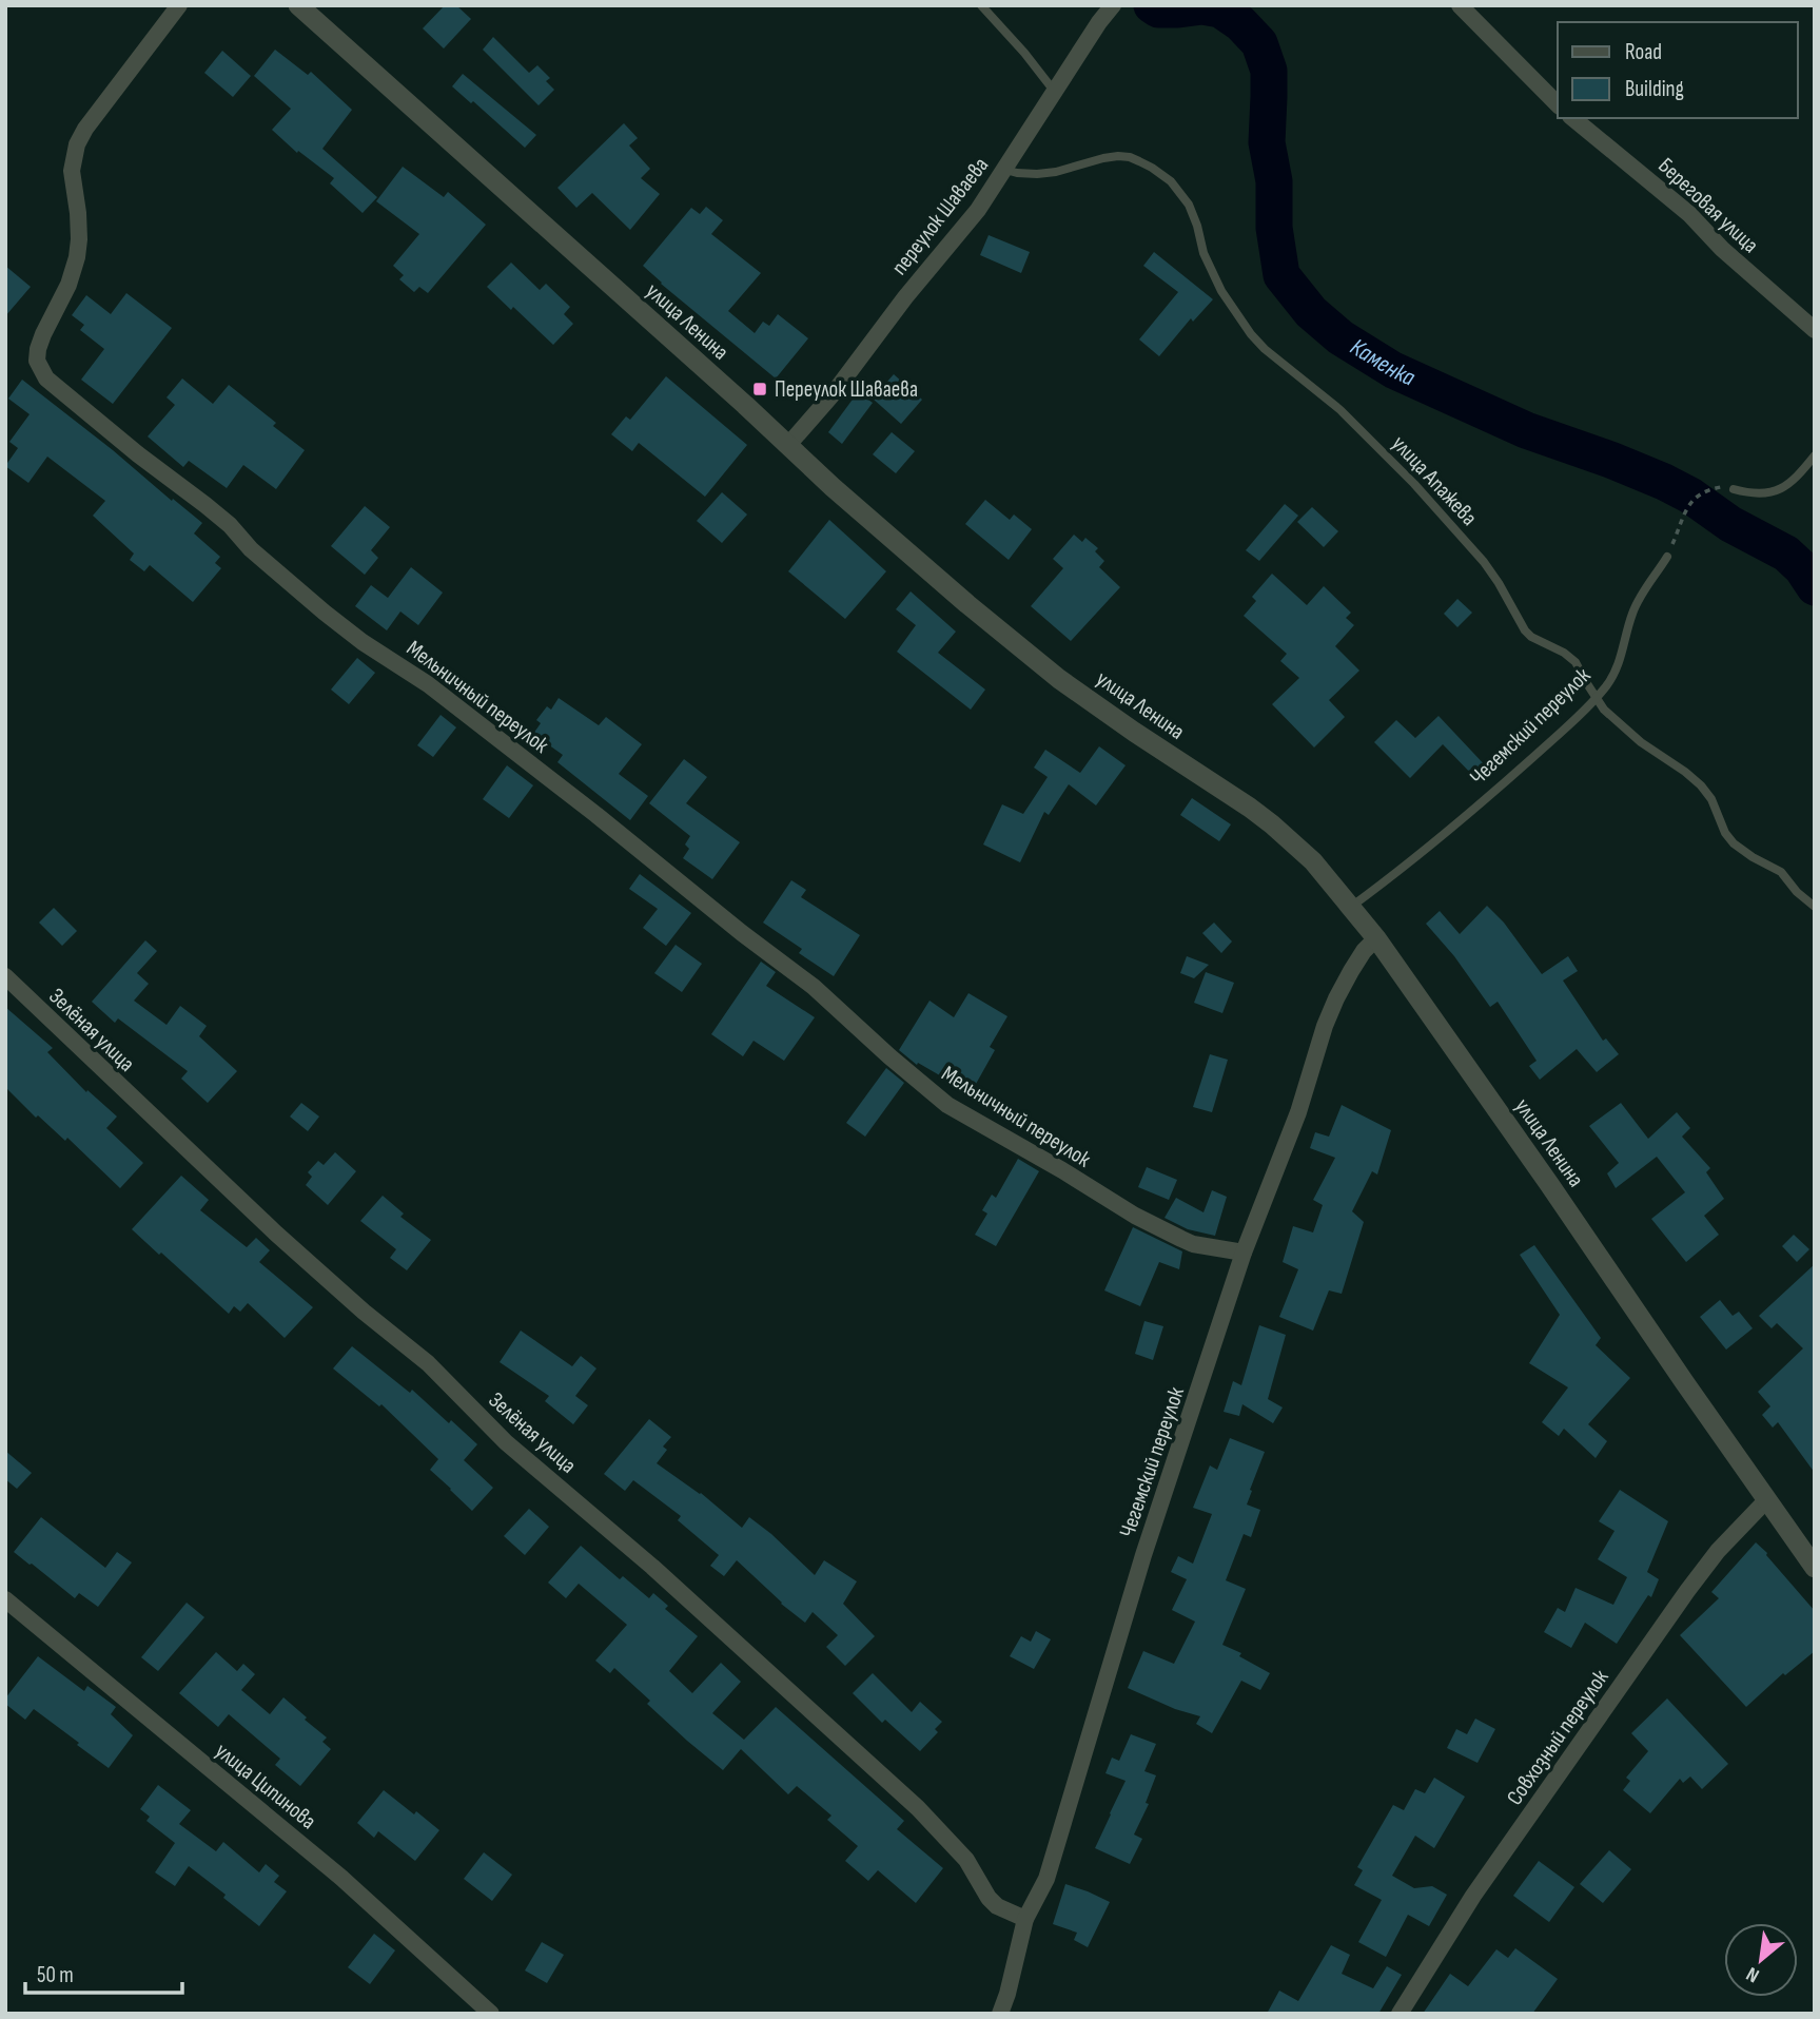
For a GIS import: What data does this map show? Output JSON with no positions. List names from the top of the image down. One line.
{"streets":{"street":["Береговая улица","переулок Шаваева","улица Ленина","Мельничный переулок","Чегемский переулок","Зелёная улица","Совхозный переулок","улица Ципинова"],"lane":["улица Апажева"]},"crossings":[["переулок Шаваева","улица Ленина"],["переулок Шаваева","улица Апажева"],["улица Ленина","Чегемский переулок"],["улица Ленина","Совхозный переулок"],["улица Апажева","Чегемский переулок"],["Мельничный переулок","Чегемский переулок"],["Чегемский переулок","Зелёная улица"]],"water":["Каменка"],"places":{"transit":["Переулок Шаваева"]},"legend":["Road","Building"],"scale_bar":"50 m","north":"bottom left"}
